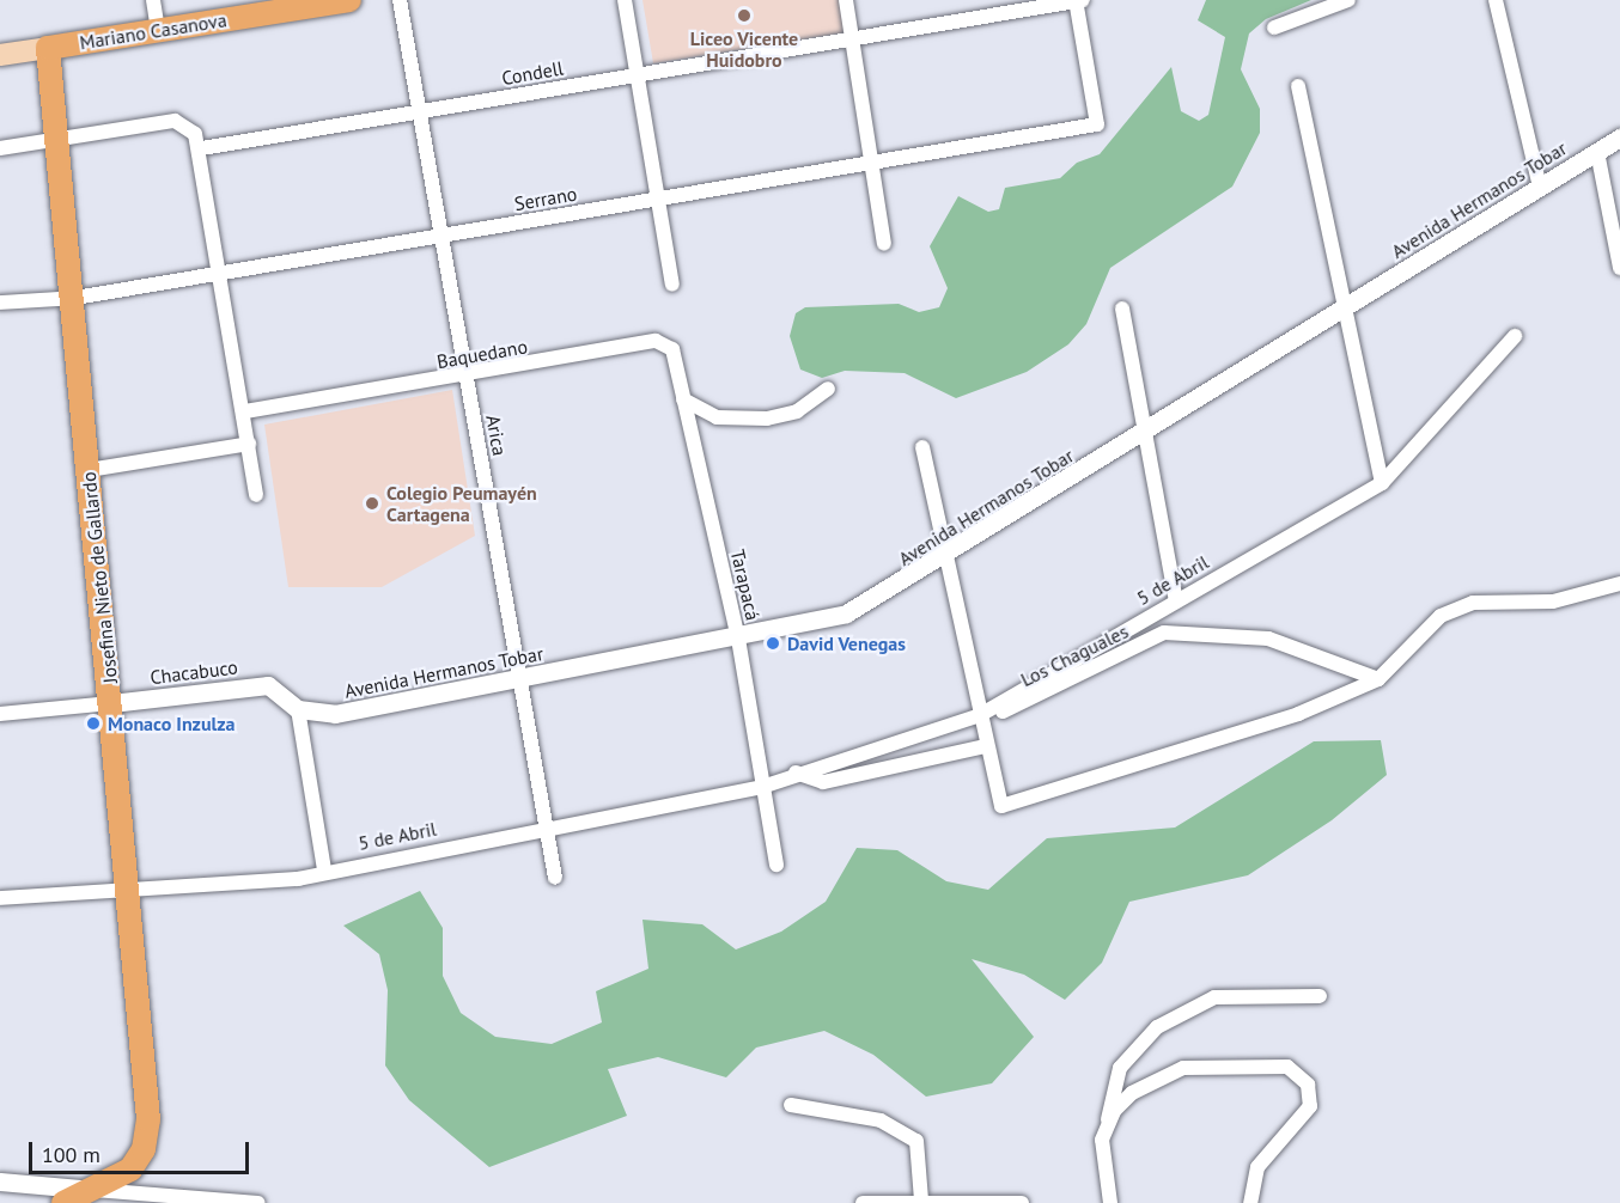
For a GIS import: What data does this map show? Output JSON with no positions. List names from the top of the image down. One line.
{"streets":{"main road":["Mariano Casanova","Josefina Nieto de Gallardo"],"street":["Condell","Serrano","Avenida Hermanos Tobar","Baquedano","Arica","5 de Abril","Tarapacá","Los Chaguales","Chacabuco"]},"crossings":[["Mariano Casanova","Josefina Nieto de Gallardo"],["Condell","Serrano"],["Condell","Arica"],["Serrano","Arica"],["Serrano","Josefina Nieto de Gallardo"],["Avenida Hermanos Tobar","Arica"],["Avenida Hermanos Tobar","Tarapacá"],["Avenida Hermanos Tobar","Chacabuco"],["Baquedano","Arica"],["Baquedano","Tarapacá"],["Arica","5 de Abril"],["Josefina Nieto de Gallardo","5 de Abril"],["Josefina Nieto de Gallardo","Chacabuco"],["5 de Abril","Tarapacá"],["5 de Abril","Los Chaguales"]],"places":["Liceo Vicente Huidobro","Colegio Peumayén Cartagena","David Venegas","Monaco Inzulza"],"scale_bar":"100 m"}
